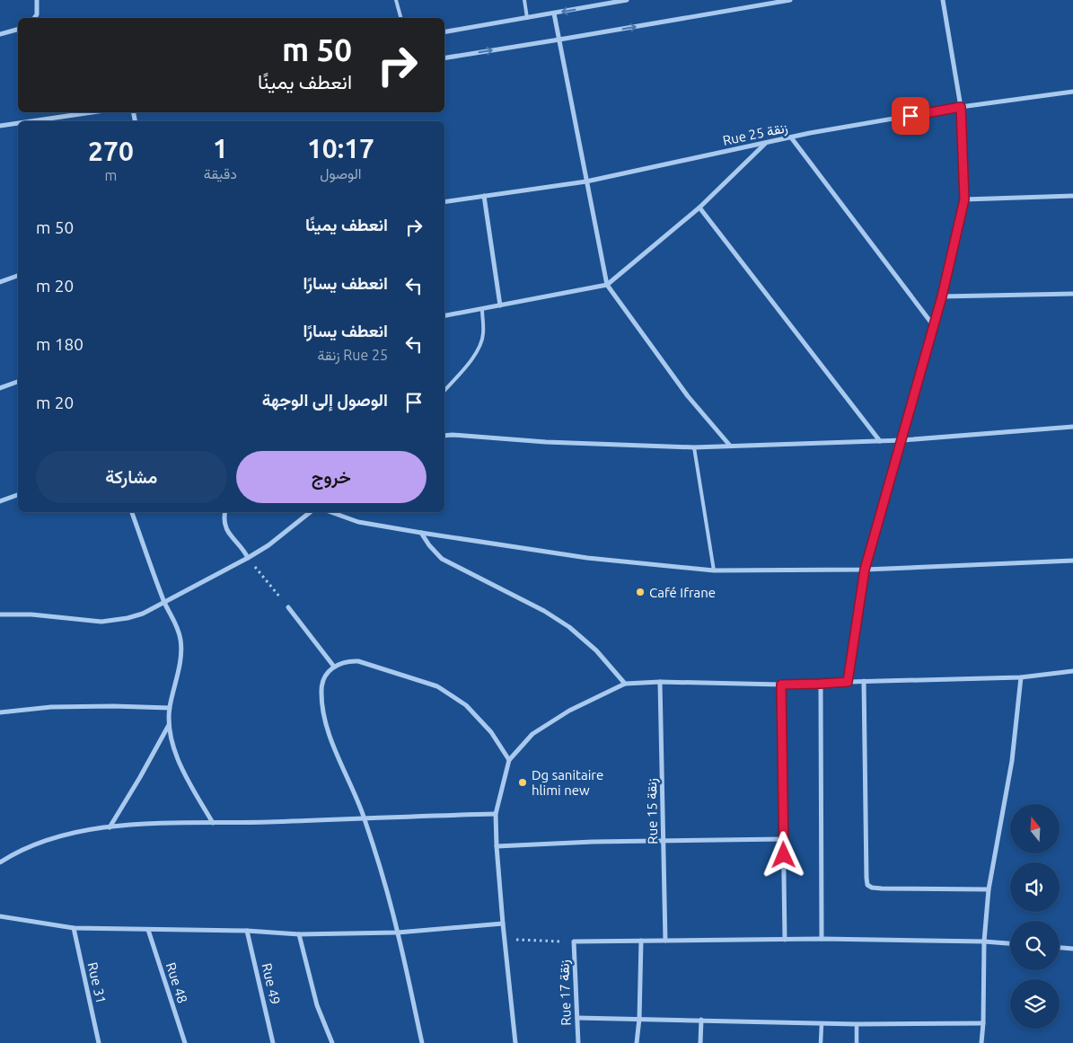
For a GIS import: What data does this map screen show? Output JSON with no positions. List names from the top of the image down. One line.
{"streets":{"street":["Rue 25 زنقة","Rue 15 زنقة","Rue 31","Rue 48","Rue 49","Rue 17 زنقة"]},"places":["Café Ifrane","Dg sanitaire hlimi new"],"north":"top","page":{"turn":["50 m","انعطف يمينًا"],"eta":["10:17","الوصول","1","دقيقة","270","m"],"list":[{"name":"انعطف يمينًا","value":"50 m"},{"name":"انعطف يسارًا","value":"20 m"},{"name":"انعطف يسارًا","note":"Rue 25 زنقة","value":"180 m"},{"name":"الوصول إلى الوجهة","value":"20 m"}],"buttons":["خروج","مشاركة"]}}
